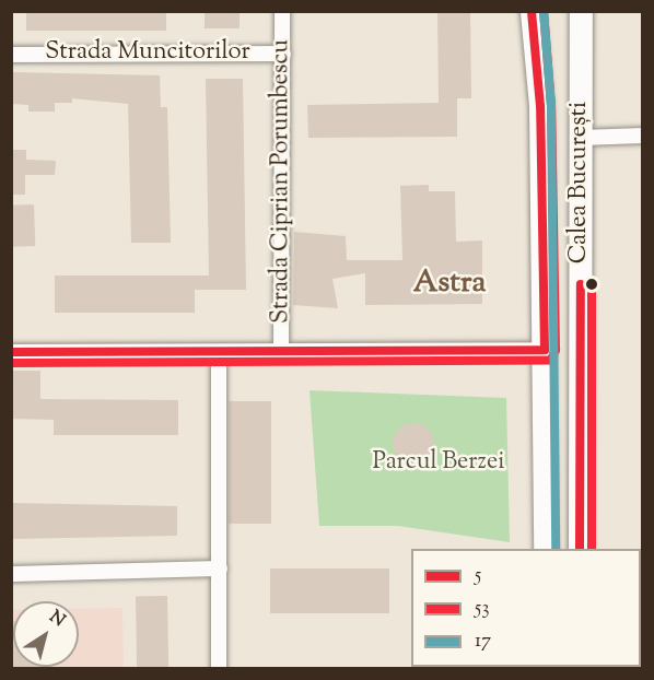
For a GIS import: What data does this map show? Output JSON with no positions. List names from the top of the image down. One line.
{"streets":{"main road":["Calea București"],"street":["Strada Muncitorilor","Strada Ciprian Porumbescu"]},"crossings":[["Strada Muncitorilor","Strada Ciprian Porumbescu"]],"districts":["Astra"],"parks":["Parcul Berzei"],"lines":["transit line 5","transit line 53","transit line 17"],"legend":["5","53","17"],"north":"top right"}
